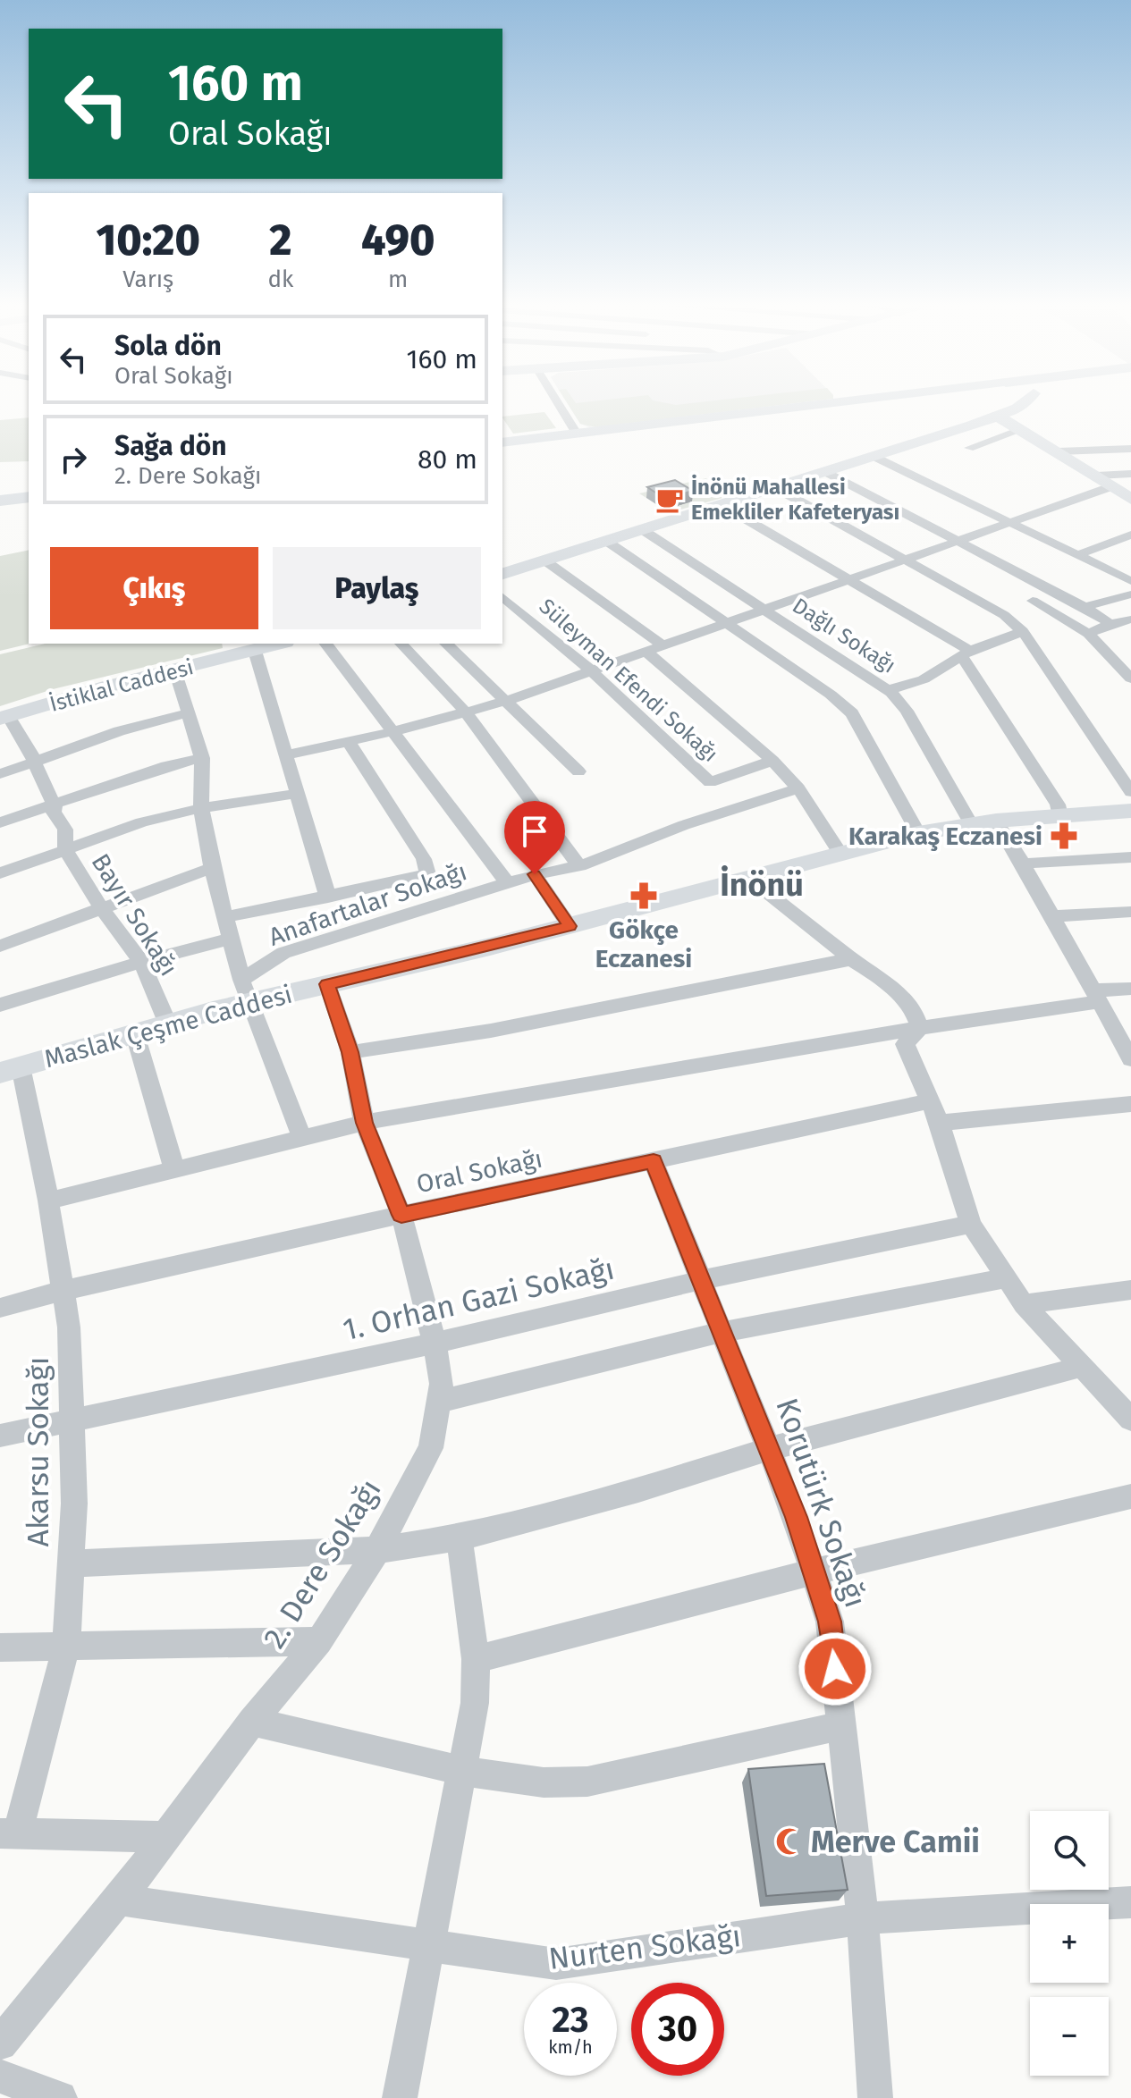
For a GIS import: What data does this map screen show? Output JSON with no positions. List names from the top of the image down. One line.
{"streets":{"street":["Dağlı Sokağı","Süleyman Efendi Sokağı","İstiklal Caddesi","Anafartalar Sokağı","Bayır Sokağı","Maslak Çeşme Caddesi","Oral Sokağı","1. Orhan Gazi Sokağı","Akarsu Sokağı","Korutürk Sokağı","2. Dere Sokağı","Nurten Sokağı"]},"crossings":[["Dağlı Sokağı","Maslak Çeşme Caddesi"],["İstiklal Caddesi","Bayır Sokağı"],["Anafartalar Sokağı","Maslak Çeşme Caddesi"],["Bayır Sokağı","Maslak Çeşme Caddesi"],["Maslak Çeşme Caddesi","Akarsu Sokağı"],["Maslak Çeşme Caddesi","2. Dere Sokağı"],["Oral Sokağı","Akarsu Sokağı"],["Oral Sokağı","Korutürk Sokağı"],["Oral Sokağı","2. Dere Sokağı"],["1. Orhan Gazi Sokağı","Akarsu Sokağı"],["1. Orhan Gazi Sokağı","Korutürk Sokağı"],["1. Orhan Gazi Sokağı","2. Dere Sokağı"],["Korutürk Sokağı","Nurten Sokağı"],["2. Dere Sokağı","Nurten Sokağı"]],"districts":["İnönü"],"places":{"cafe":["İnönü Mahallesi Emekliler Kafeteryası"],"pharmacy":["Karakaş Eczanesi","Gökçe Eczanesi"],"mosque":["Merve Camii"]},"page":{"turn":["160 m","Oral Sokağı"],"eta":["10:20","Varış","2","dk","490","m"],"list":[{"name":"Sola dön","note":"Oral Sokağı","value":"160 m"},{"name":"Sağa dön","note":"2. Dere Sokağı","value":"80 m"}],"buttons":["Çıkış","Paylaş"],"map_buttons":["+","−"],"speed":"23 km/h","limit":"30"}}
